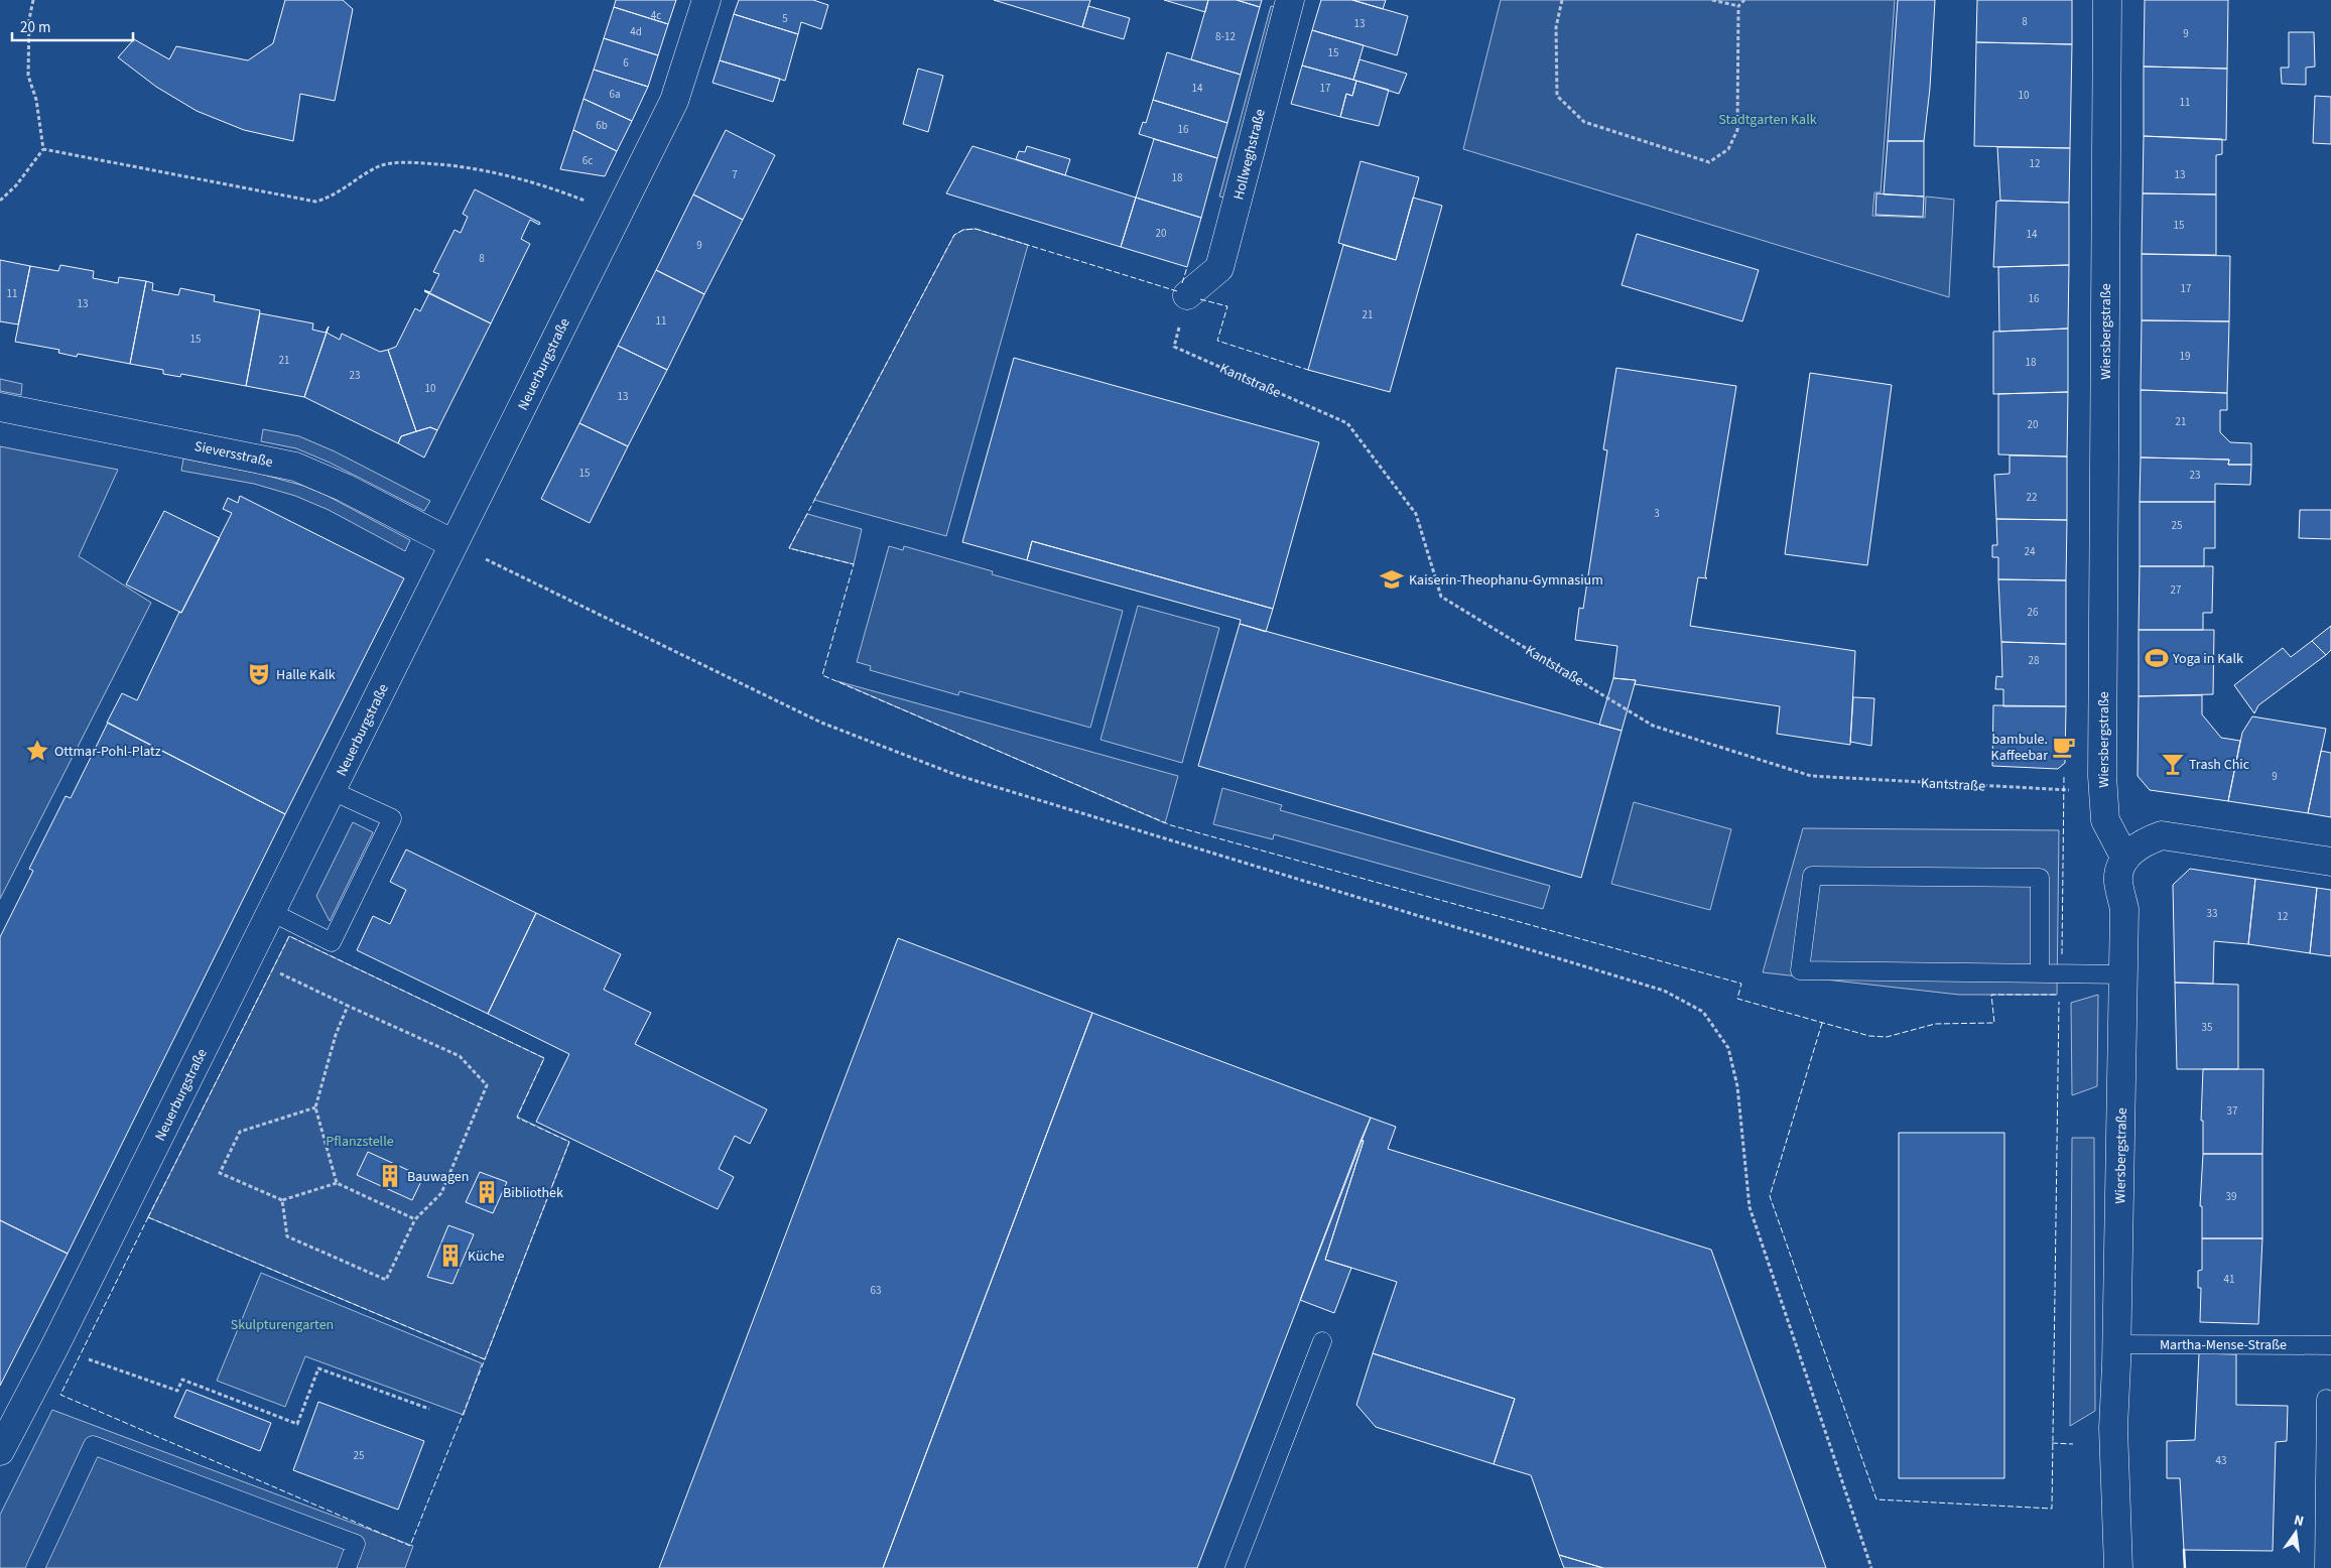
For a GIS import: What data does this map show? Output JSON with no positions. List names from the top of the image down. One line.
{"streets":{"street":["Hollweghstraße","Wiersbergstraße","Neuerburgstraße","Sieversstraße"],"lane":["Martha-Mense-Straße"],"path":["Kantstraße"]},"crossings":[["Hollweghstraße","Kantstraße"],["Wiersbergstraße","Kantstraße"],["Wiersbergstraße","Martha-Mense-Straße"],["Neuerburgstraße","Sieversstraße"]],"parks":["Stadtgarten Kalk","Pflanzstelle","Skulpturengarten"],"places":{"school or university":["Kaiserin-Theophanu-Gymnasium"],"sports":["Yoga in Kalk"],"theatre":["Halle Kalk"],"cafe":["bambule. Kaffeebar"],"place":["Ottmar-Pohl-Platz"],"bar":["Trash Chic"],"building":["Bauwagen","Bibliothek","Küche"]},"house_numbers":["4c","5","8","13","4d","9","8-12","15","6","14","17","6a","10","11","6b","16","6c","12","7","13","18","15","20","14","9","8","17","11","16","13","21","11","15","19","21","18","23","10","13","21","20","15","23","22","3","25","24","27","26","28","9","33","12","35","37","39","41","63","25","43"],"scale_bar":"20 m","north":"top"}
